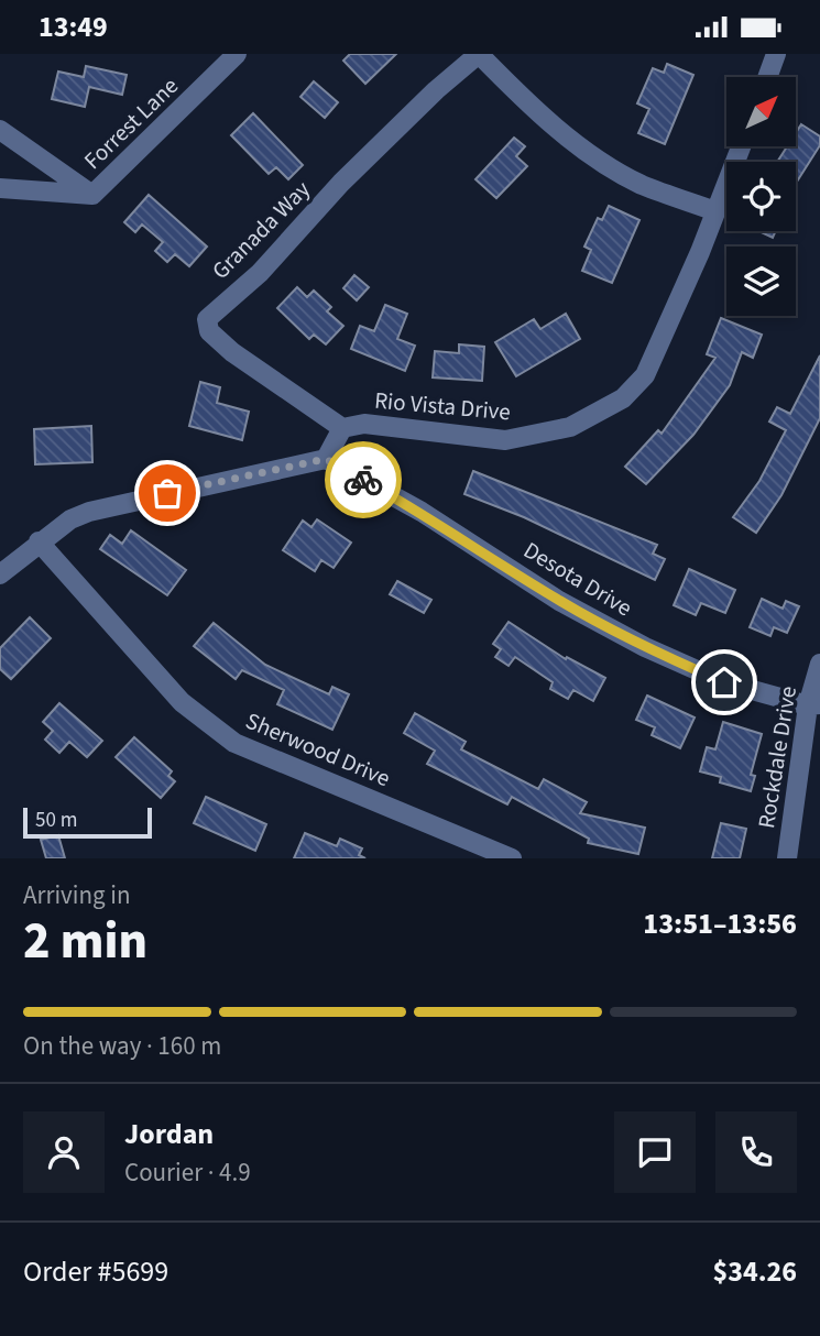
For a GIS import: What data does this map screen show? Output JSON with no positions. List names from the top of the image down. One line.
{"streets":{"street":["Forrest Lane","Granada Way","Rio Vista Drive","Desota Drive","Sherwood Drive","Rockdale Drive"]},"crossings":[["Granada Way","Rio Vista Drive"],["Rio Vista Drive","Desota Drive"],["Desota Drive","Rockdale Drive"]],"scale_bar":"50 m","north":"top right","page":{"status":"13:49","scale":"50 m","heading":["2 min","Arriving in","13:51–13:56"],"panel":["Jordan","Courier · 4.9","Order #5699","$34.26"],"bar":"On the way · 160 m"}}
